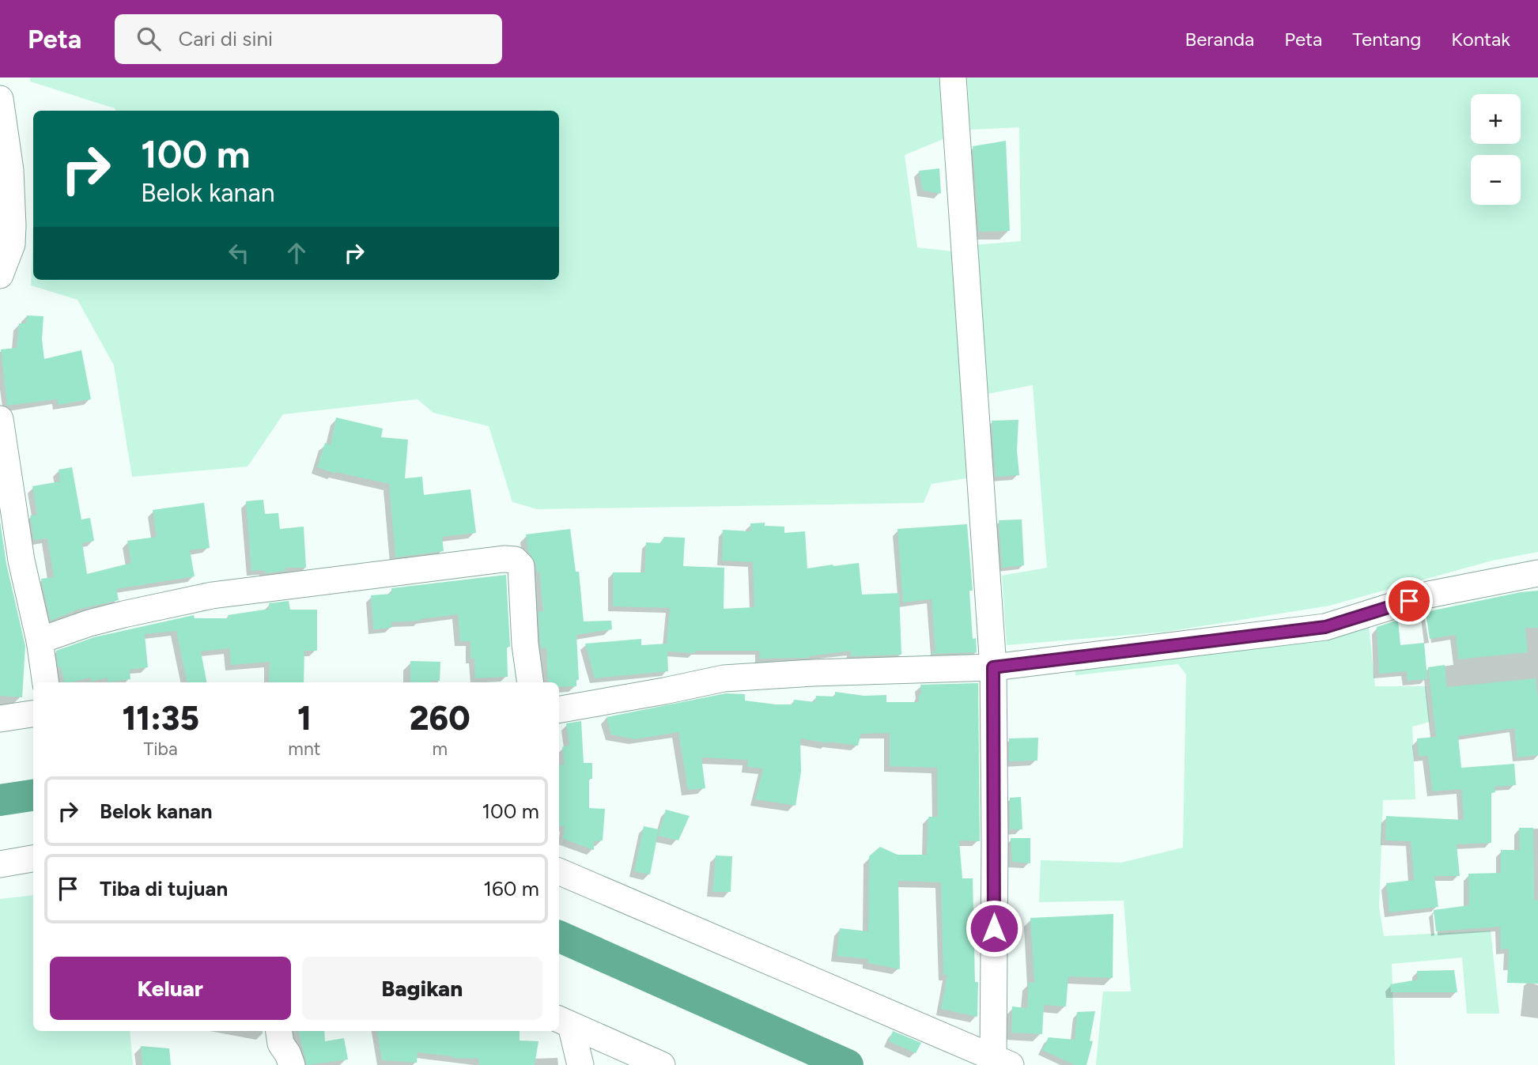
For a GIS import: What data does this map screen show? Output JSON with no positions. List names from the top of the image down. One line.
{"page":{"header":"Peta","search":"Cari di sini","nav":["Beranda","Peta","Tentang","Kontak"],"map_buttons":["+","−"],"turn":["100 m","Belok kanan"],"eta":["11:35","Tiba","1","mnt","260","m"],"list":[{"name":"Belok kanan","value":"100 m"},{"name":"Tiba di tujuan","value":"160 m"}],"buttons":["Keluar","Bagikan"]}}
